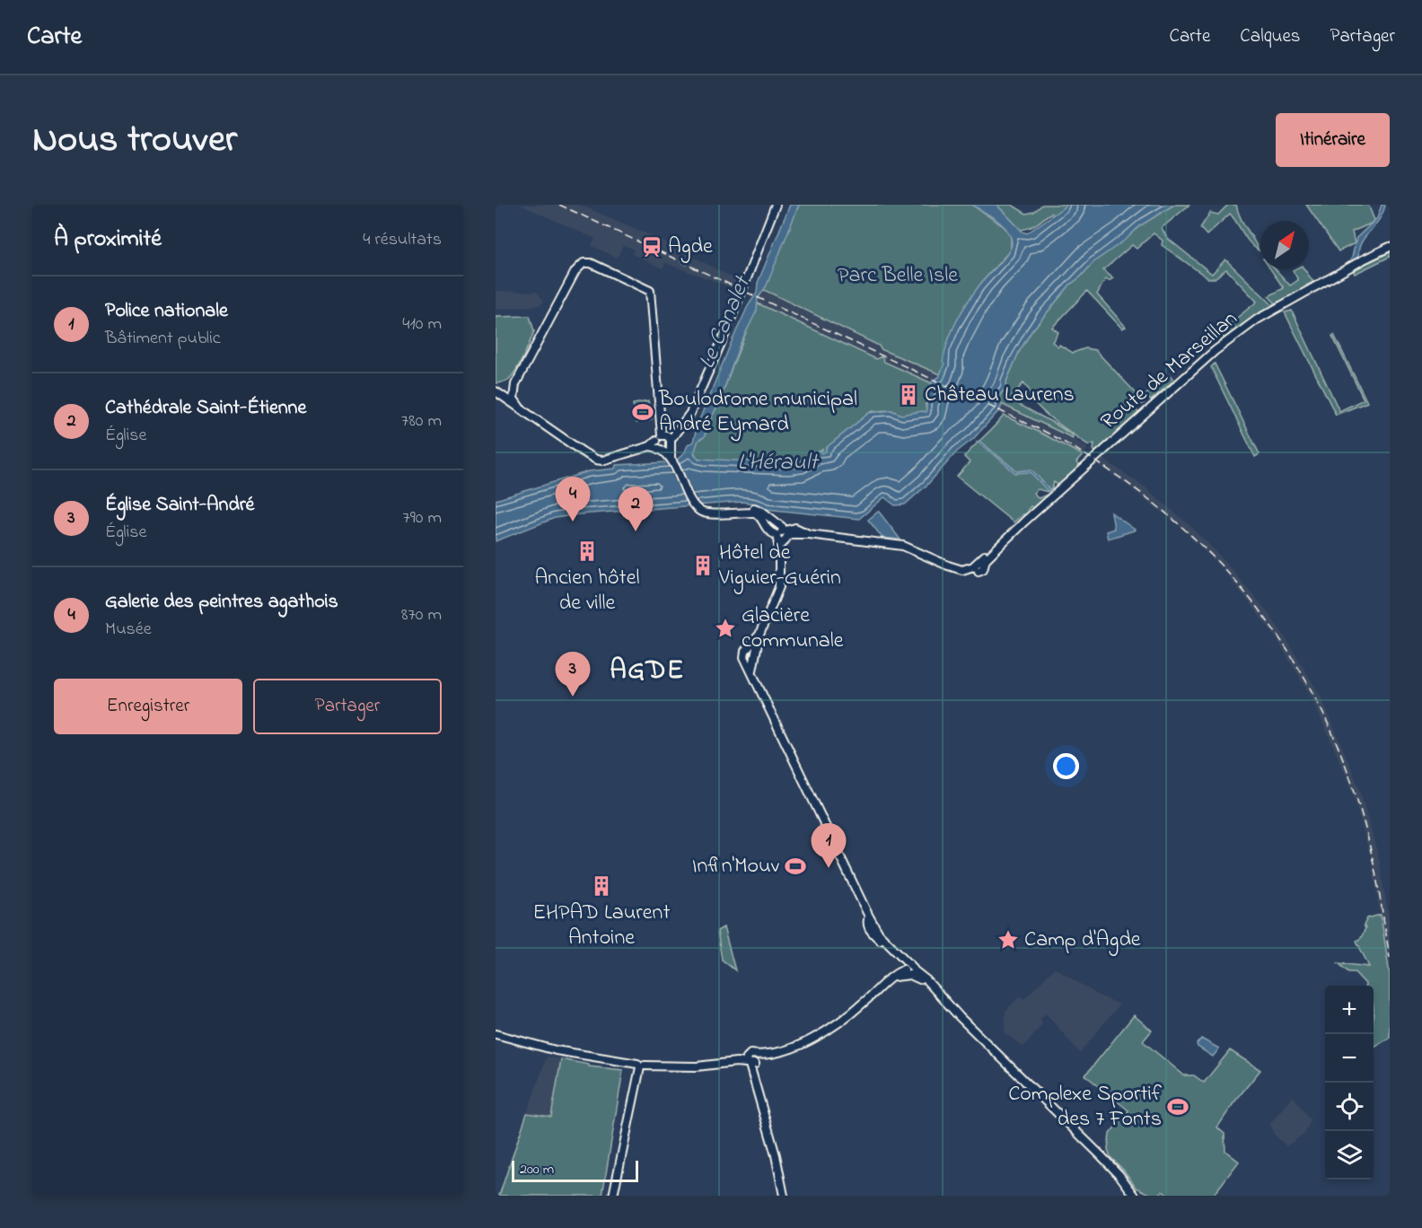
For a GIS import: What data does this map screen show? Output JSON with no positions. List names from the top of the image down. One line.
{"streets":{"main road":["Route de Marseillan"]},"districts":["AGDE"],"water":["Le Canalet","L'Hérault"],"parks":["Parc Belle Isle"],"places":{"station":["Agde"],"building":["Château Laurens","Ancien hôtel de ville","Hôtel de Viguier-Guérin","EHPAD Laurent Antoine"],"sports":["Boulodrome municipal André Eymard","Infin'Mouv","Complexe Sportif des 7 Fonts"],"place":["Glacière communale","Camp d'Agde"]},"scale_bar":"200 m","north":"top right","page":{"header":"Carte","nav":["Carte","Calques","Partager"],"title":"Nous trouver","buttons":["Itinéraire",["Enregistrer","Partager"]],"heading":["À proximité","4 résultats"],"list":[{"mark":"1","name":"Police nationale","note":"Bâtiment public","value":"410 m"},{"mark":"2","name":"Cathédrale Saint-Étienne","note":"Église","value":"780 m"},{"mark":"3","name":"Église Saint-André","note":"Église","value":"790 m"},{"mark":"4","name":"Galerie des peintres agathois","note":"Musée","value":"870 m"}],"pins":["4","2","3","1"],"map_buttons":["+","−"],"scale":"200 m"}}
